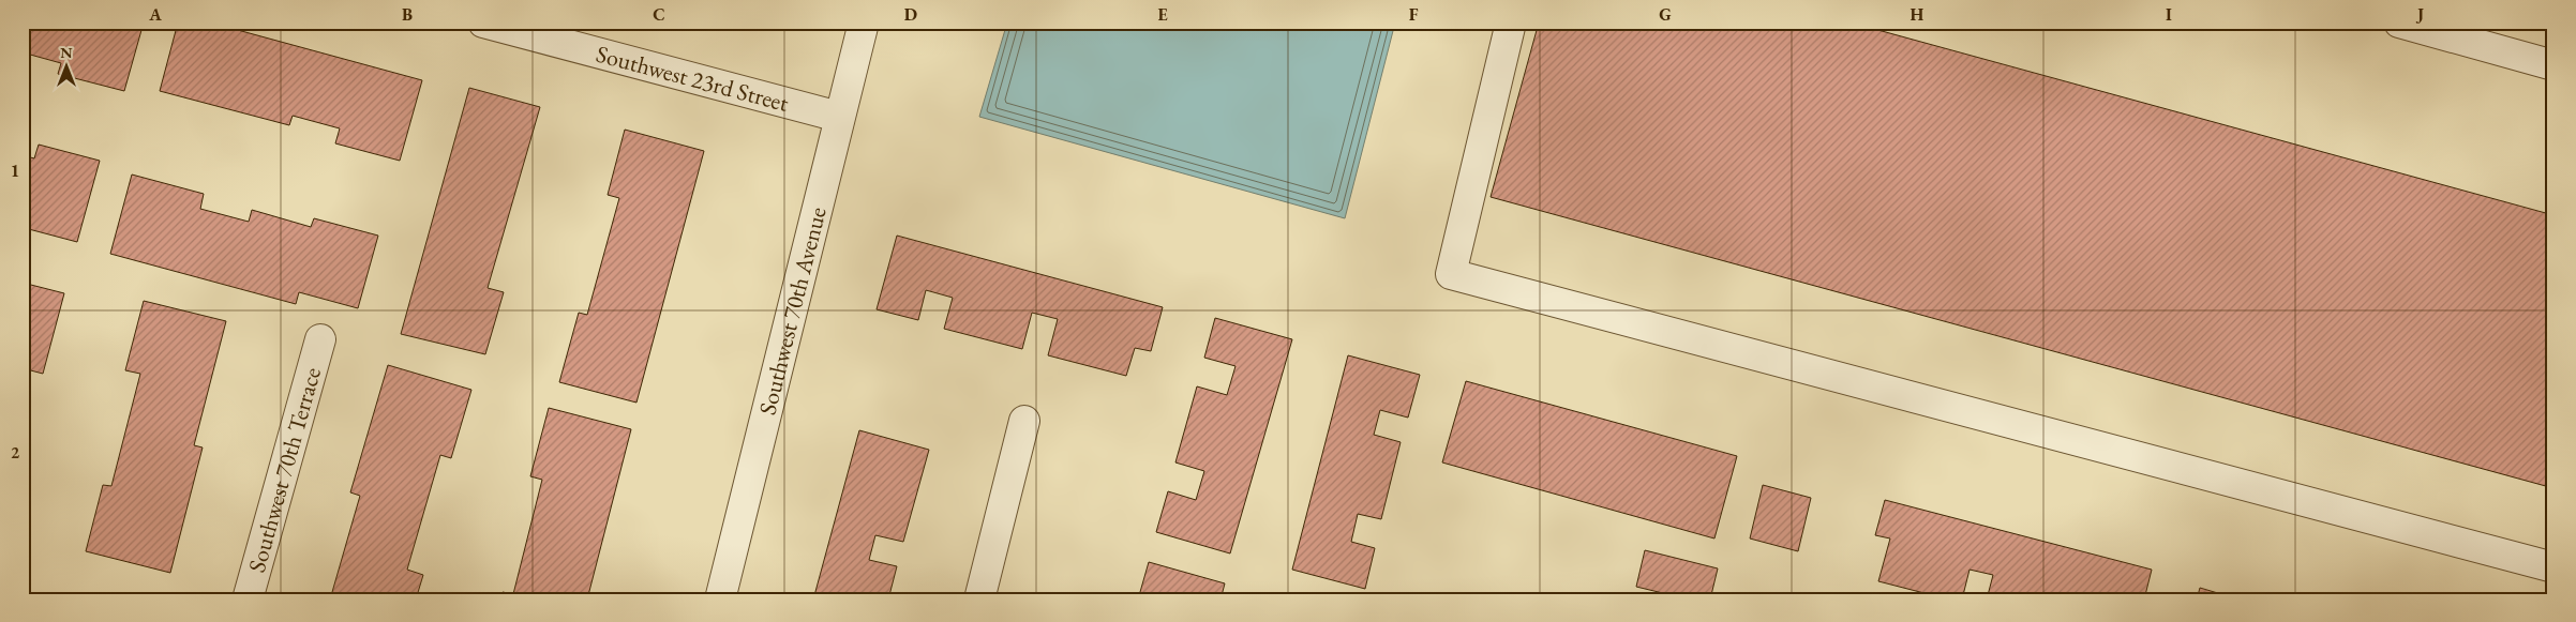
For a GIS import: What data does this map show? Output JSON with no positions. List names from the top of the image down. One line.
{"streets":{"street":["Southwest 23rd Street","Southwest 70th Avenue","Southwest 70th Terrace"]},"crossings":[["Southwest 23rd Street","Southwest 70th Avenue"]],"north":"top","grid":{"columns":["A","B","C","D","E","F","G","H","I","J"],"rows":["1","2"]}}
